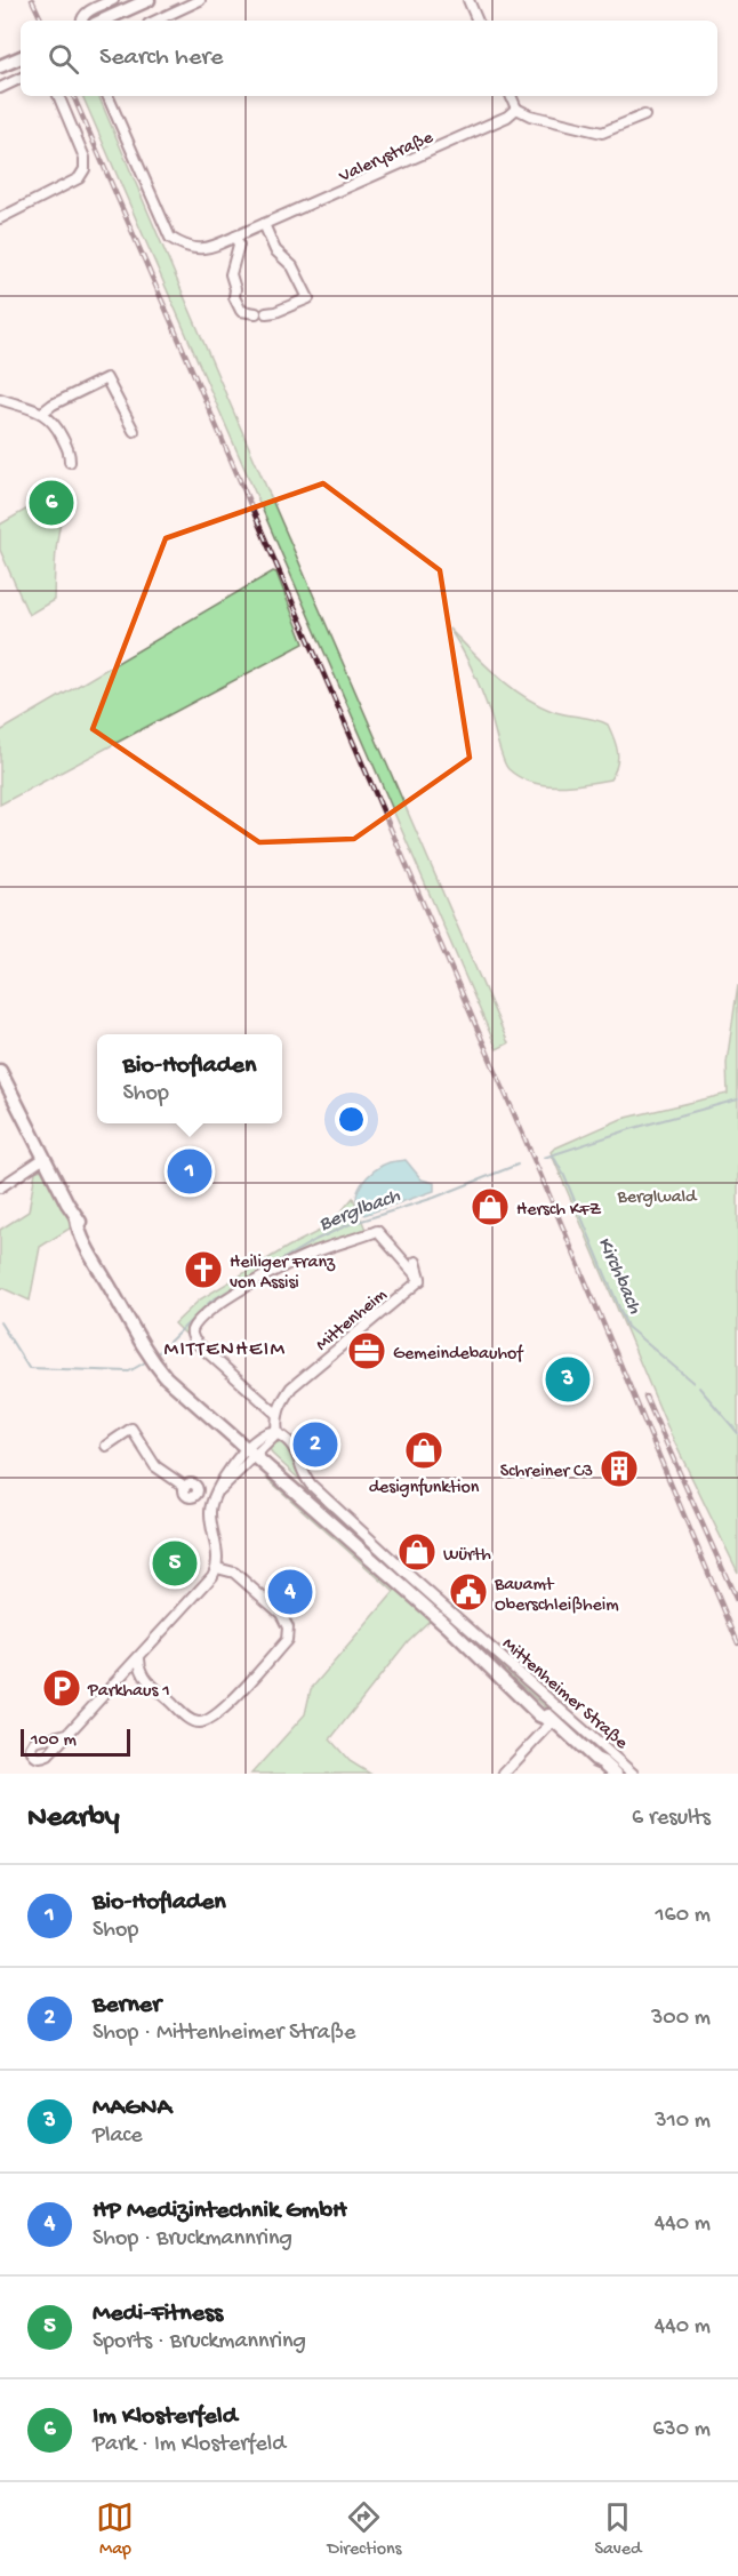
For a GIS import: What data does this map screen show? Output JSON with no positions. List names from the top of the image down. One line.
{"streets":{"main road":["Mittenheimer Straße"],"street":["Valerystraße","Mittenheim"]},"crossings":[["Mittenheim","Mittenheimer Straße"]],"districts":["MITTENHEIM"],"water":["Berglbach","Kirchbach"],"parks":["Berglwald"],"places":{"shop":["Hersch KFZ","designfunktion","Würth"],"church":["Heiliger Franz von Assisi"],"office":["Gemeindebauhof"],"building":["Schreiner C3"],"public building":["Bauamt Oberschleißheim"],"parking":["Parkhaus 1"]},"scale_bar":"100 m","page":{"search":"Search here","pins":["6","1","3","2","5","4"],"popup":["Bio-Hofladen","Shop"],"scale":"100 m","heading":["Nearby","6 results"],"list":[{"mark":"1","name":"Bio-Hofladen","note":"Shop","value":"160 m"},{"mark":"2","name":"Berner","note":"Shop · Mittenheimer Straße","value":"300 m"},{"mark":"3","name":"MAGNA","note":"Place","value":"310 m"},{"mark":"4","name":"HP Medizintechnik GmbH","note":"Shop · Bruckmannring","value":"440 m"},{"mark":"5","name":"Medi-Fitness","note":"Sports · Bruckmannring","value":"440 m"},{"mark":"6","name":"Im Klosterfeld","note":"Park · Im Klosterfeld","value":"630 m"}],"nav":["Map","Directions","Saved"]}}
